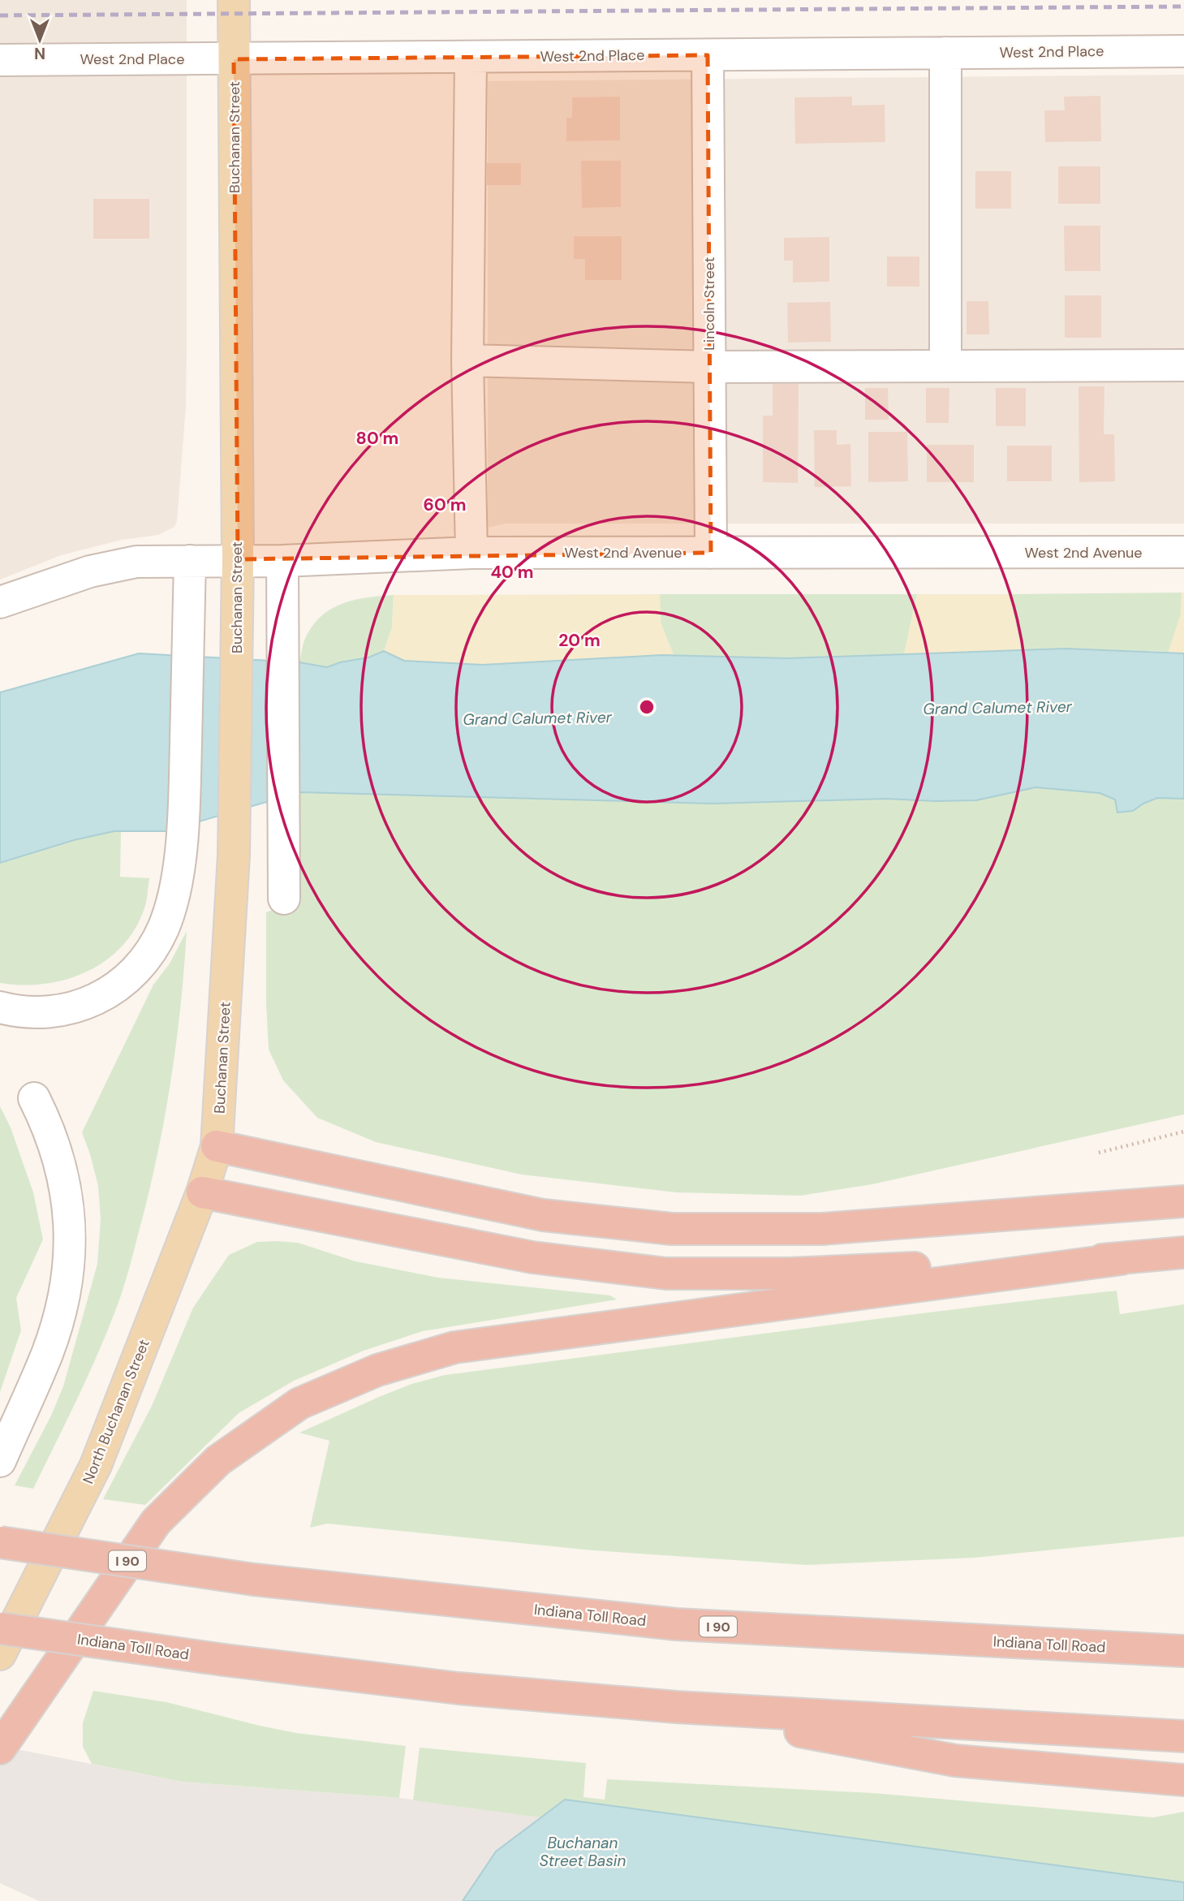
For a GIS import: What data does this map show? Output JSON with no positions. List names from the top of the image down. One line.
{"streets":{"highway":["I 90","Indiana Toll Road"],"main road":["Buchanan Street","North Buchanan Street"],"street":["West 2nd Place","Lincoln Street","West 2nd Avenue"]},"crossings":[["West 2nd Place","Buchanan Street"],["West 2nd Place","Lincoln Street"],["Buchanan Street","West 2nd Avenue"],["Buchanan Street","North Buchanan Street"],["Lincoln Street","West 2nd Avenue"]],"water":["Grand Calumet River","Buchanan Street Basin"],"north":"bottom","rings":["80 m","60 m","40 m","20 m"]}
